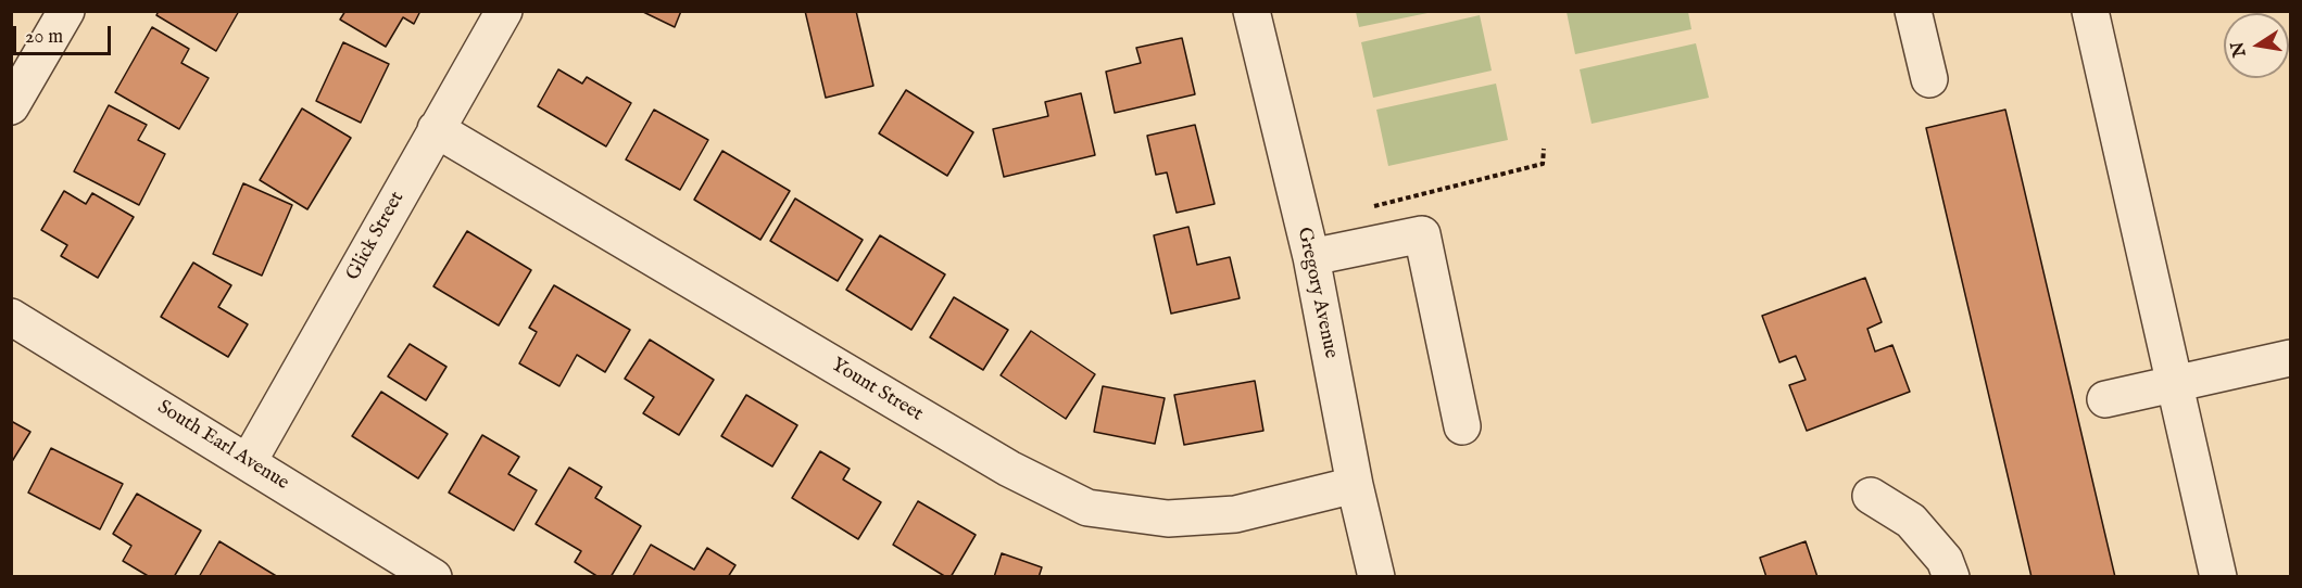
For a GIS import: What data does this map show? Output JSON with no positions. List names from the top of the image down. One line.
{"streets":{"street":["Glick Street","Gregory Avenue","Yount Street","South Earl Avenue"]},"crossings":[["Glick Street","Yount Street"],["Glick Street","South Earl Avenue"],["Gregory Avenue","Yount Street"]],"scale_bar":"20 m","north":"left"}
